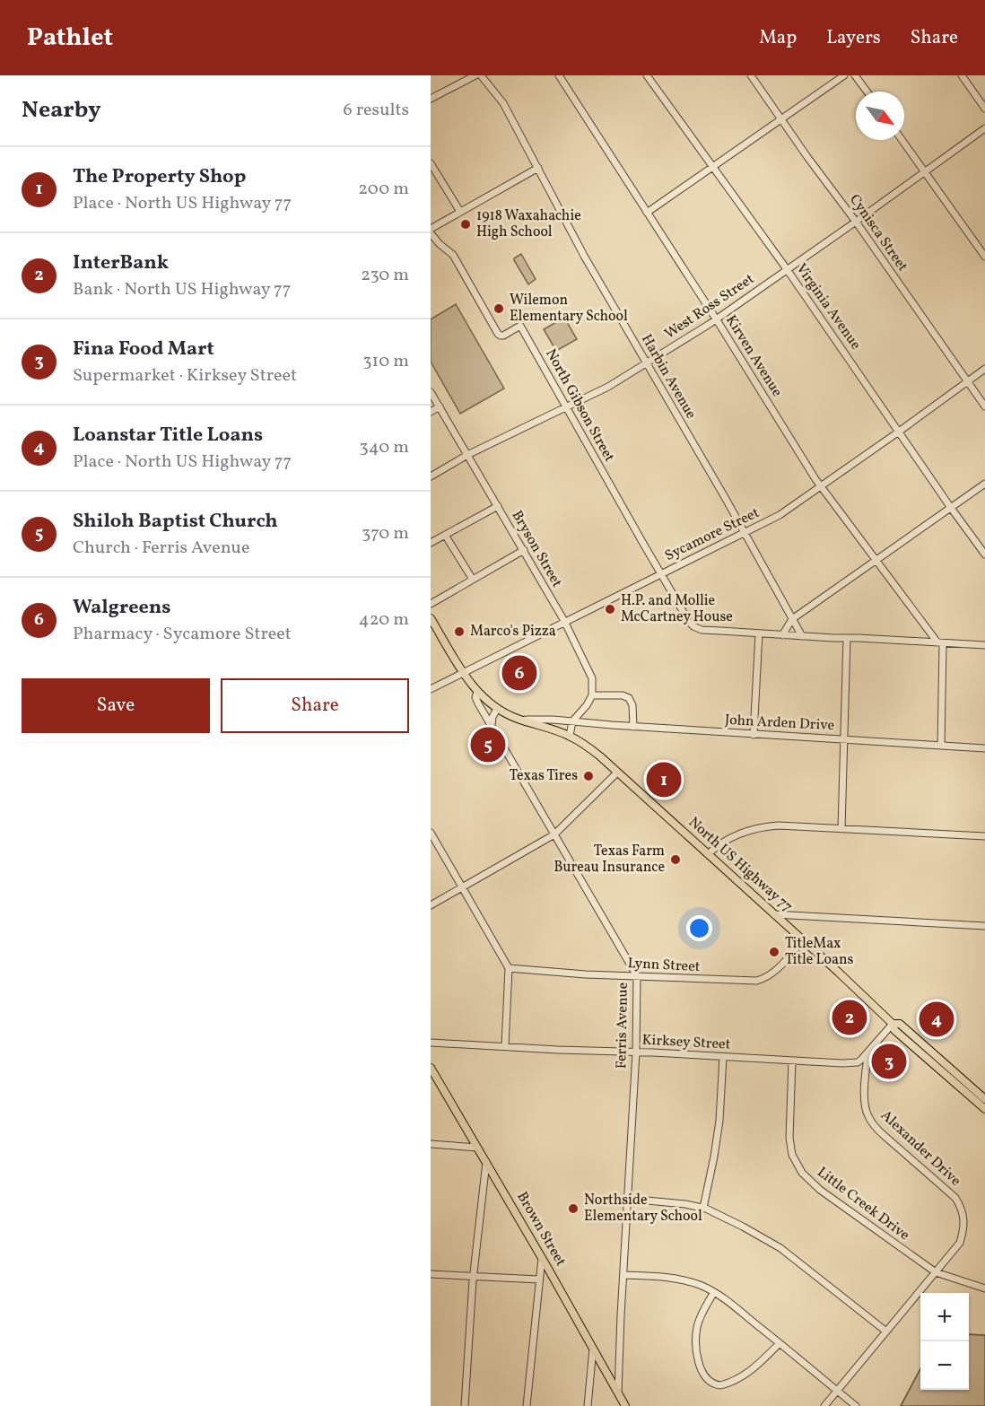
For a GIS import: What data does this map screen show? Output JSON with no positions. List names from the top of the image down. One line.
{"streets":{"main road":["North US Highway 77","Ferris Avenue","Brown Street"],"street":["Cynisca Street","West Ross Street","Virginia Avenue","Kirven Avenue","Harbin Avenue","North Gibson Street","Sycamore Street","Bryson Street","John Arden Drive","Lynn Street","Kirksey Street","Alexander Drive","Little Creek Drive"]},"crossings":[["Cynisca Street","West Ross Street"],["Cynisca Street","Sycamore Street"],["West Ross Street","Virginia Avenue"],["West Ross Street","Kirven Avenue"],["West Ross Street","Harbin Avenue"],["West Ross Street","North Gibson Street"],["West Ross Street","Bryson Street"],["Virginia Avenue","Sycamore Street"],["Kirven Avenue","Sycamore Street"],["Harbin Avenue","Sycamore Street"],["North Gibson Street","Sycamore Street"],["Sycamore Street","Bryson Street"],["Sycamore Street","Ferris Avenue"],["North US Highway 77","Lynn Street"],["North US Highway 77","Ferris Avenue"],["North US Highway 77","Kirksey Street"],["Lynn Street","Ferris Avenue"],["Ferris Avenue","Kirksey Street"],["Ferris Avenue","Brown Street"],["Kirksey Street","Alexander Drive"],["Kirksey Street","Little Creek Drive"],["Alexander Drive","Little Creek Drive"]],"places":["1918 Waxahachie High School","Wilemon Elementary School","H.P. and Mollie McCartney House","Marco's Pizza","Texas Tires","Texas Farm Bureau Insurance","TitleMax Title Loans","Northside Elementary School"],"north":"bottom right","page":{"header":"Pathlet","nav":["Map","Layers","Share"],"heading":["Nearby","6 results"],"list":[{"mark":"1","name":"The Property Shop","note":"Place · North US Highway 77","value":"200 m"},{"mark":"2","name":"InterBank","note":"Bank · North US Highway 77","value":"230 m"},{"mark":"3","name":"Fina Food Mart","note":"Supermarket · Kirksey Street","value":"310 m"},{"mark":"4","name":"Loanstar Title Loans","note":"Place · North US Highway 77","value":"340 m"},{"mark":"5","name":"Shiloh Baptist Church","note":"Church · Ferris Avenue","value":"370 m"},{"mark":"6","name":"Walgreens","note":"Pharmacy · Sycamore Street","value":"420 m"}],"pins":["6","5","1","2","4","3"],"buttons":["Save","Share"],"map_buttons":["+","−"]}}
